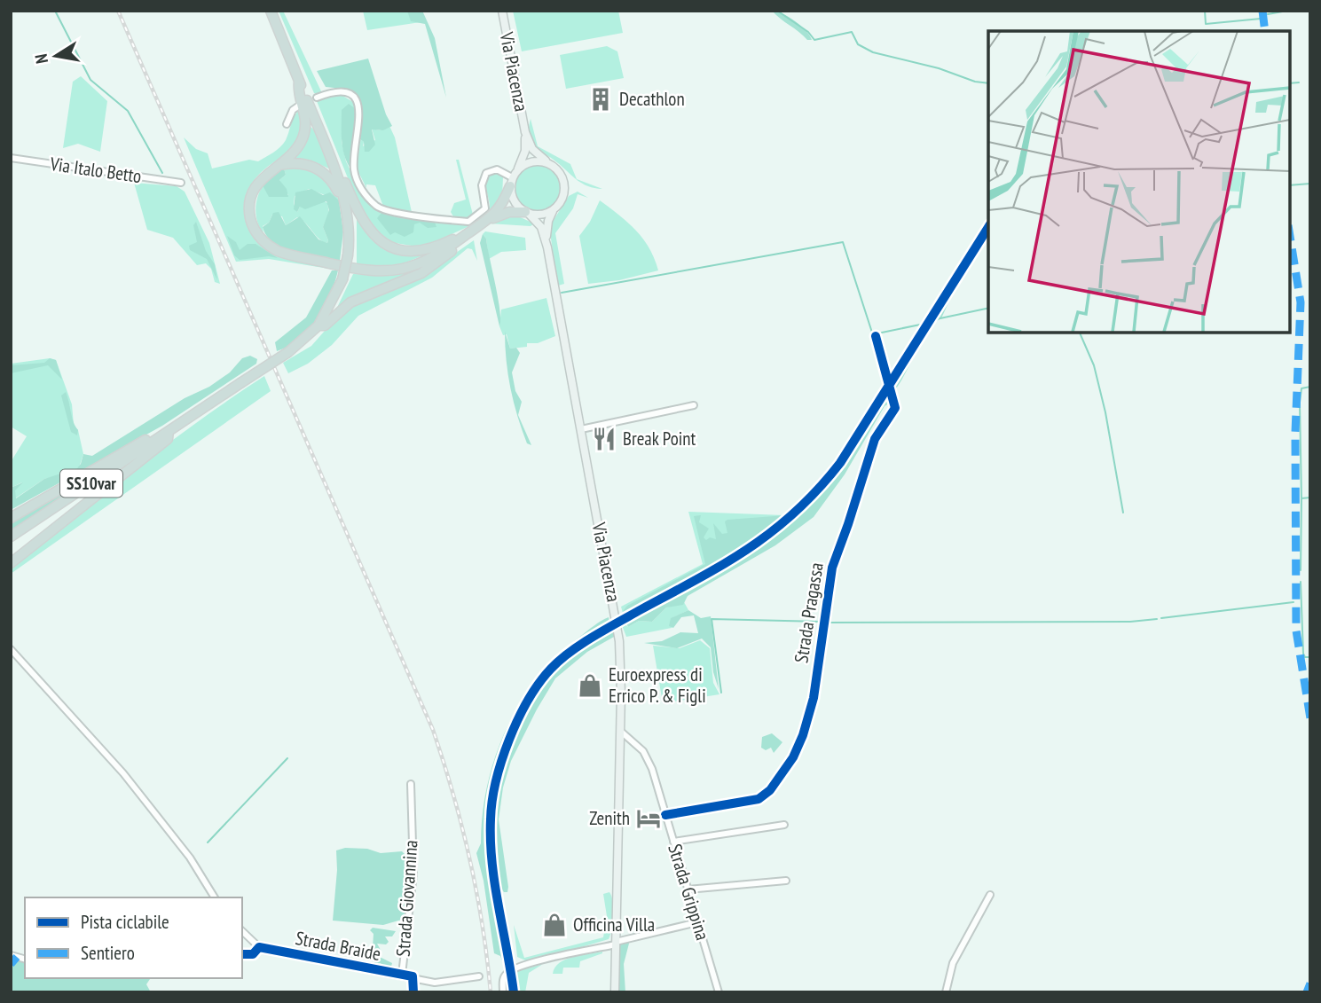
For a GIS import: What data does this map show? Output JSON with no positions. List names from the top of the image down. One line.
{"streets":{"highway":["SS10var"],"main road":["Via Piacenza"],"street":["Via Italo Betto","Strada Pragassa","Strada Grippina","Strada Giovannina","Strada Braide"]},"crossings":[["Via Piacenza","Strada Grippina"],["Strada Pragassa","Strada Grippina"],["Strada Giovannina","Strada Braide"]],"places":{"building":["Decathlon"],"restaurant":["Break Point"],"shop":["Euroexpress di Errico P. & Figli","Officina Villa"],"hotel":["Zenith"]},"legend":["Pista ciclabile","Sentiero"],"north":"left"}
